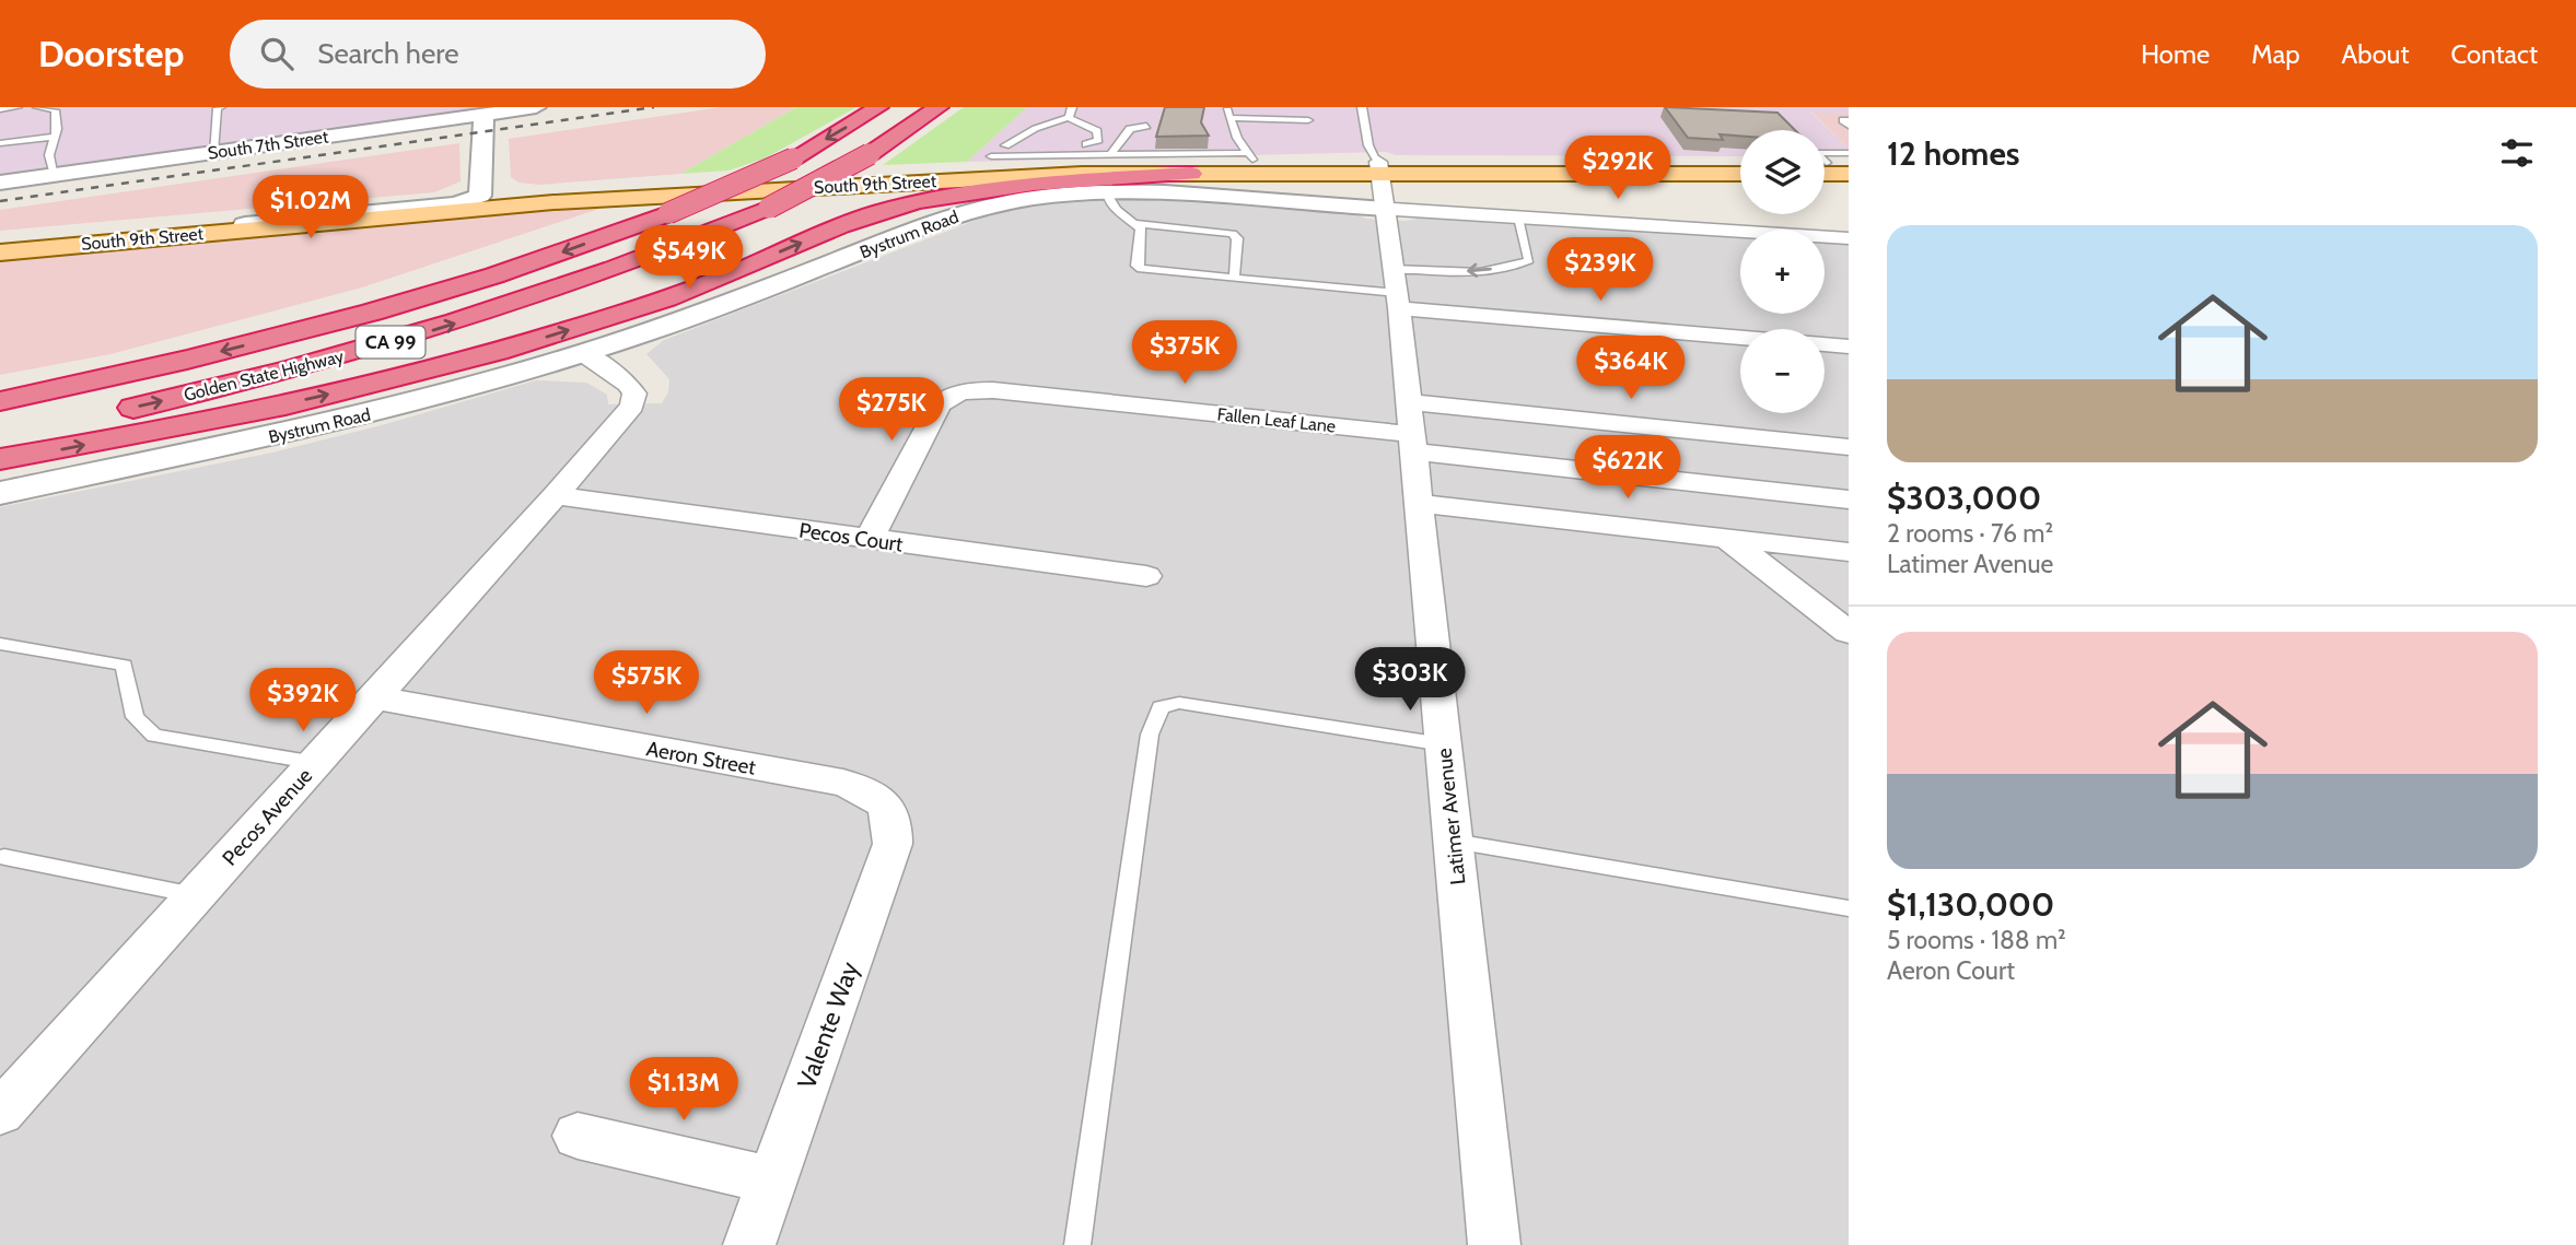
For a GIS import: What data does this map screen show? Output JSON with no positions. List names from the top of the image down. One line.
{"streets":{"highway":["CA 99","Golden State Highway"],"main road":["South 9th Street"],"street":["South 7th Street","Bystrum Road","Fallen Leaf Lane","Pecos Court","Aeron Street","Pecos Avenue","Latimer Avenue","Valente Way"]},"crossings":[["South 9th Street","Latimer Avenue"],["Bystrum Road","Pecos Avenue"],["Bystrum Road","Latimer Avenue"],["Fallen Leaf Lane","Pecos Court"],["Fallen Leaf Lane","Latimer Avenue"],["Pecos Court","Pecos Avenue"],["Aeron Street","Pecos Avenue"],["Aeron Street","Valente Way"]],"page":{"header":"Doorstep","search":"Search here","nav":["Home","Map","About","Contact"],"heading":"12 homes","map_buttons":["+","−"],"price":["$292K","$1.02M","$549K","$239K","$375K","$364K","$275K","$622K","$303K","$575K","$392K","$1.13M"],"list":[{"name":"$303,000","note":"2 rooms · 76 m² · Latimer Avenue"},{"name":"$1,130,000","note":"5 rooms · 188 m² · Aeron Court"}]}}
